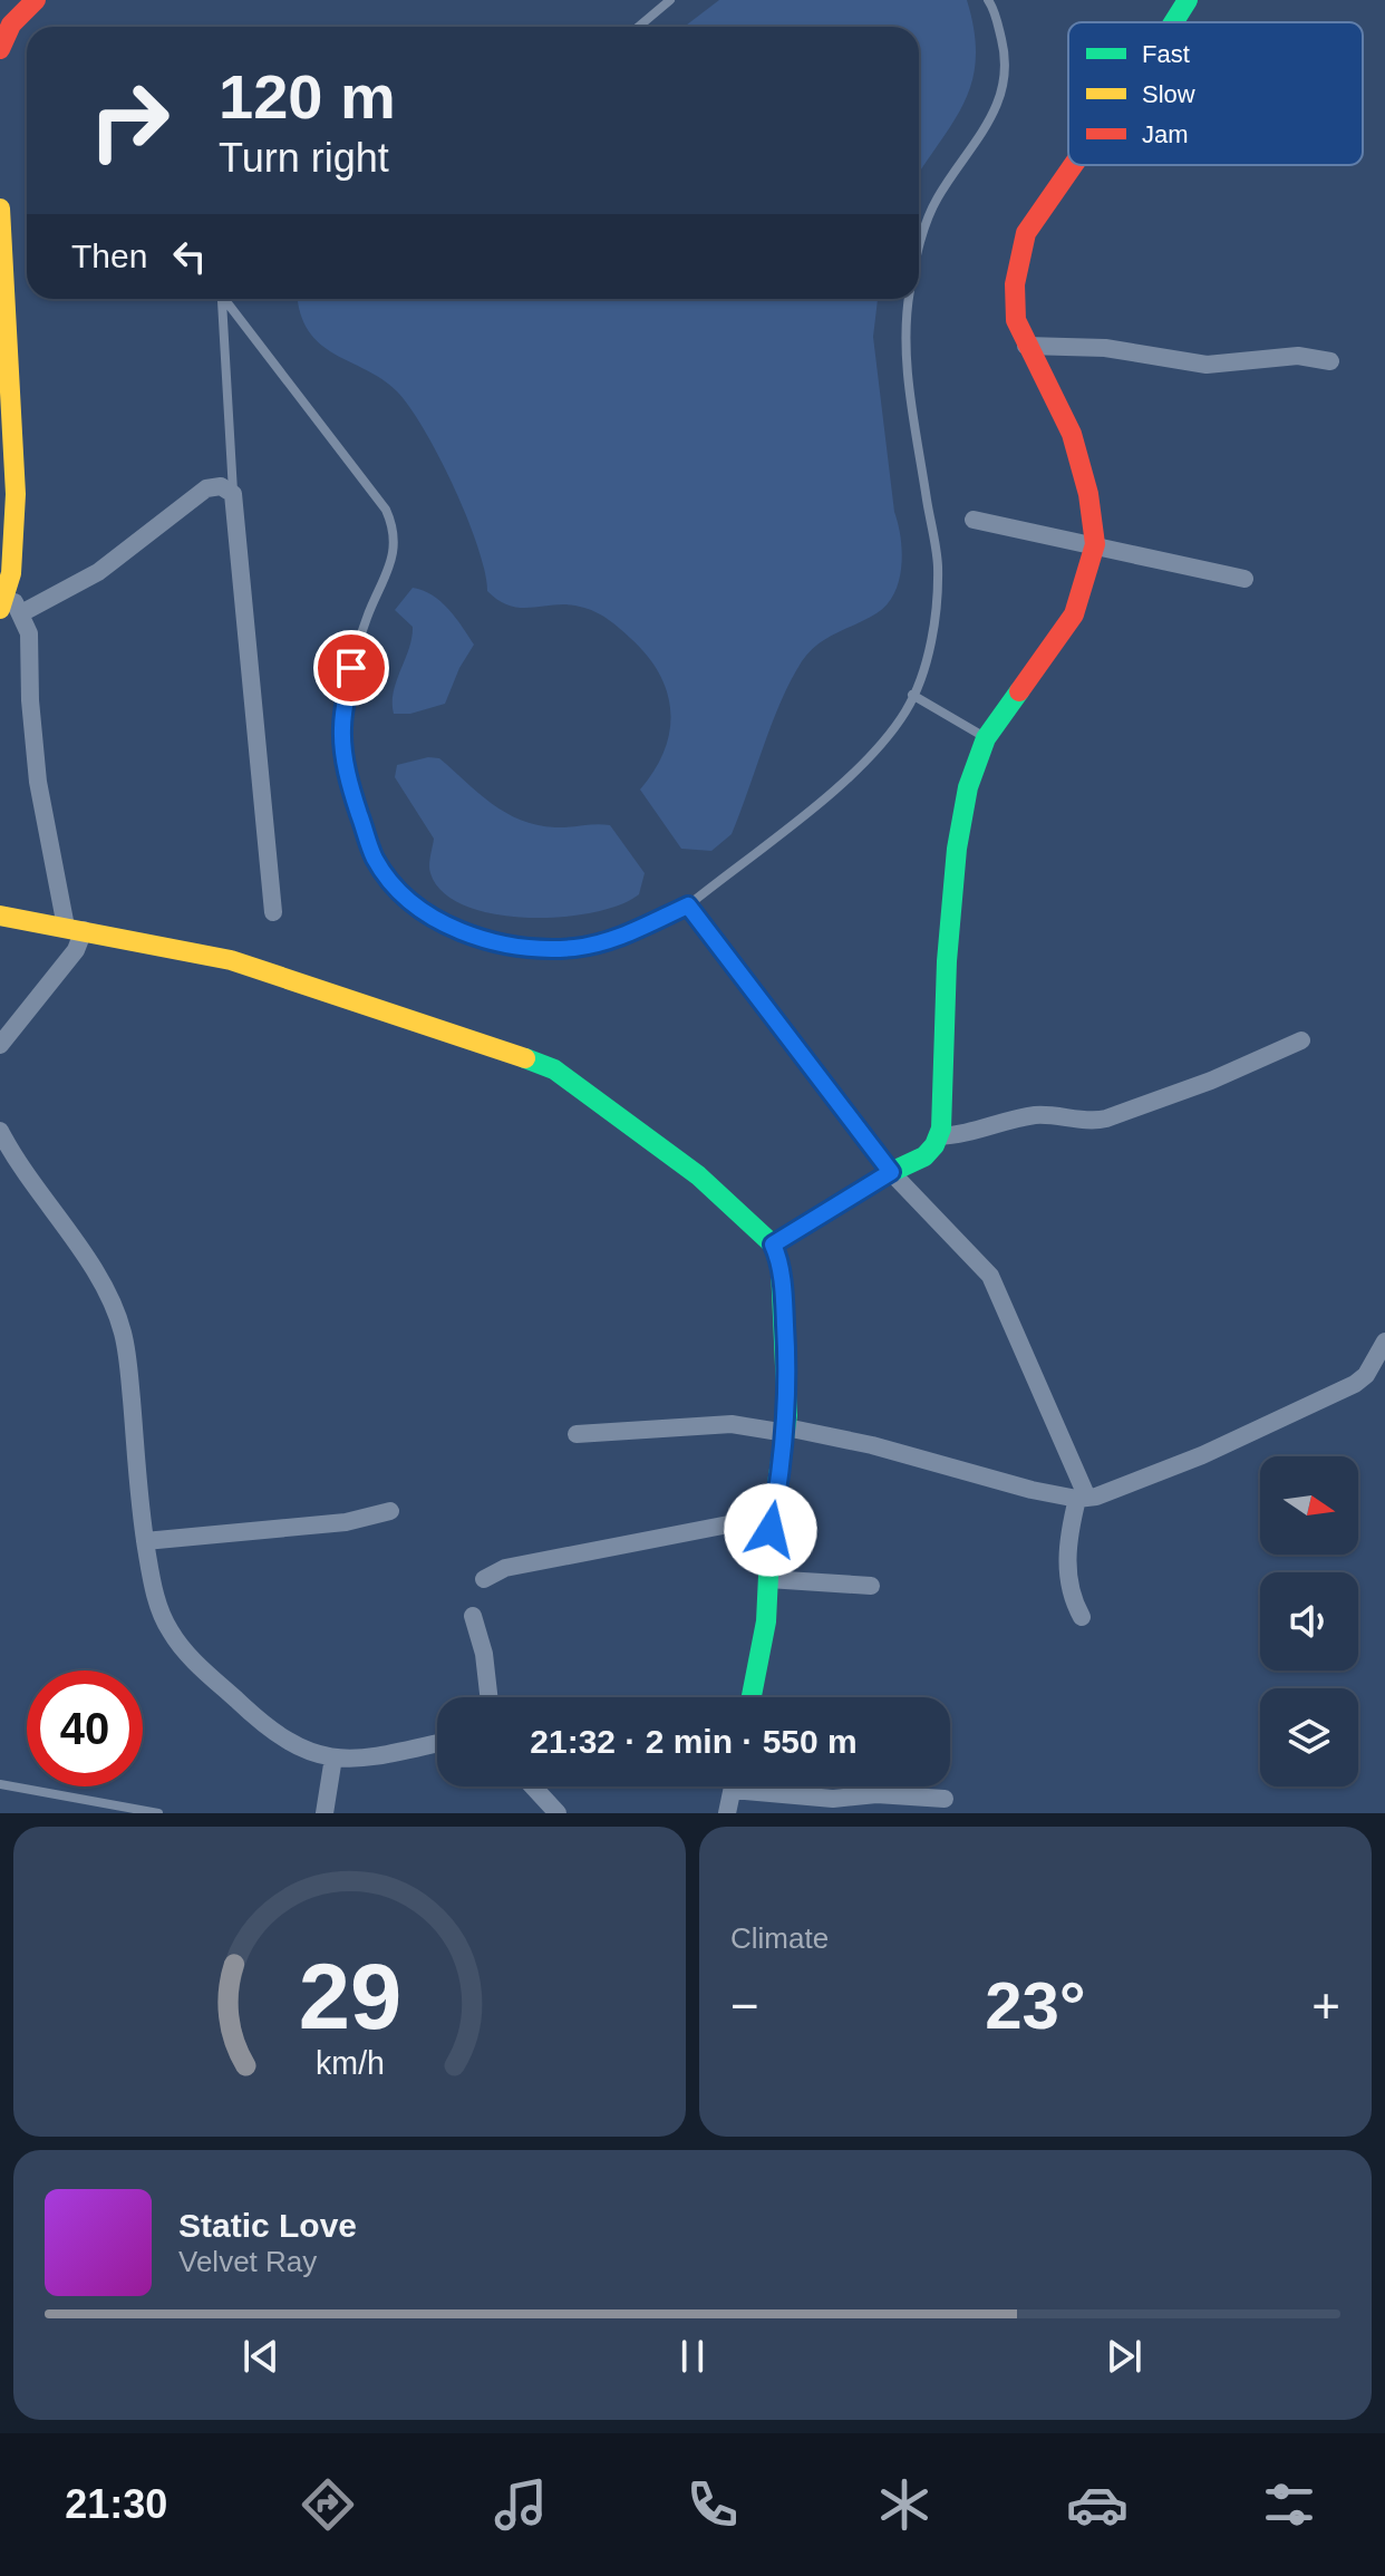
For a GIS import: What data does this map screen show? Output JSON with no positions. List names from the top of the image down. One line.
{"legend":["Fast","Slow","Jam"],"north":"right","page":{"turn":["120 m","Turn right"],"then":"Then","limit":"40","trip":"21:32 · 2 min · 550 m","tile":"Climate","heat":["−","23°","+"],"song":["Static Love","Velvet Ray"],"tabs":"21:30","gauge":["29","km/h"]}}
